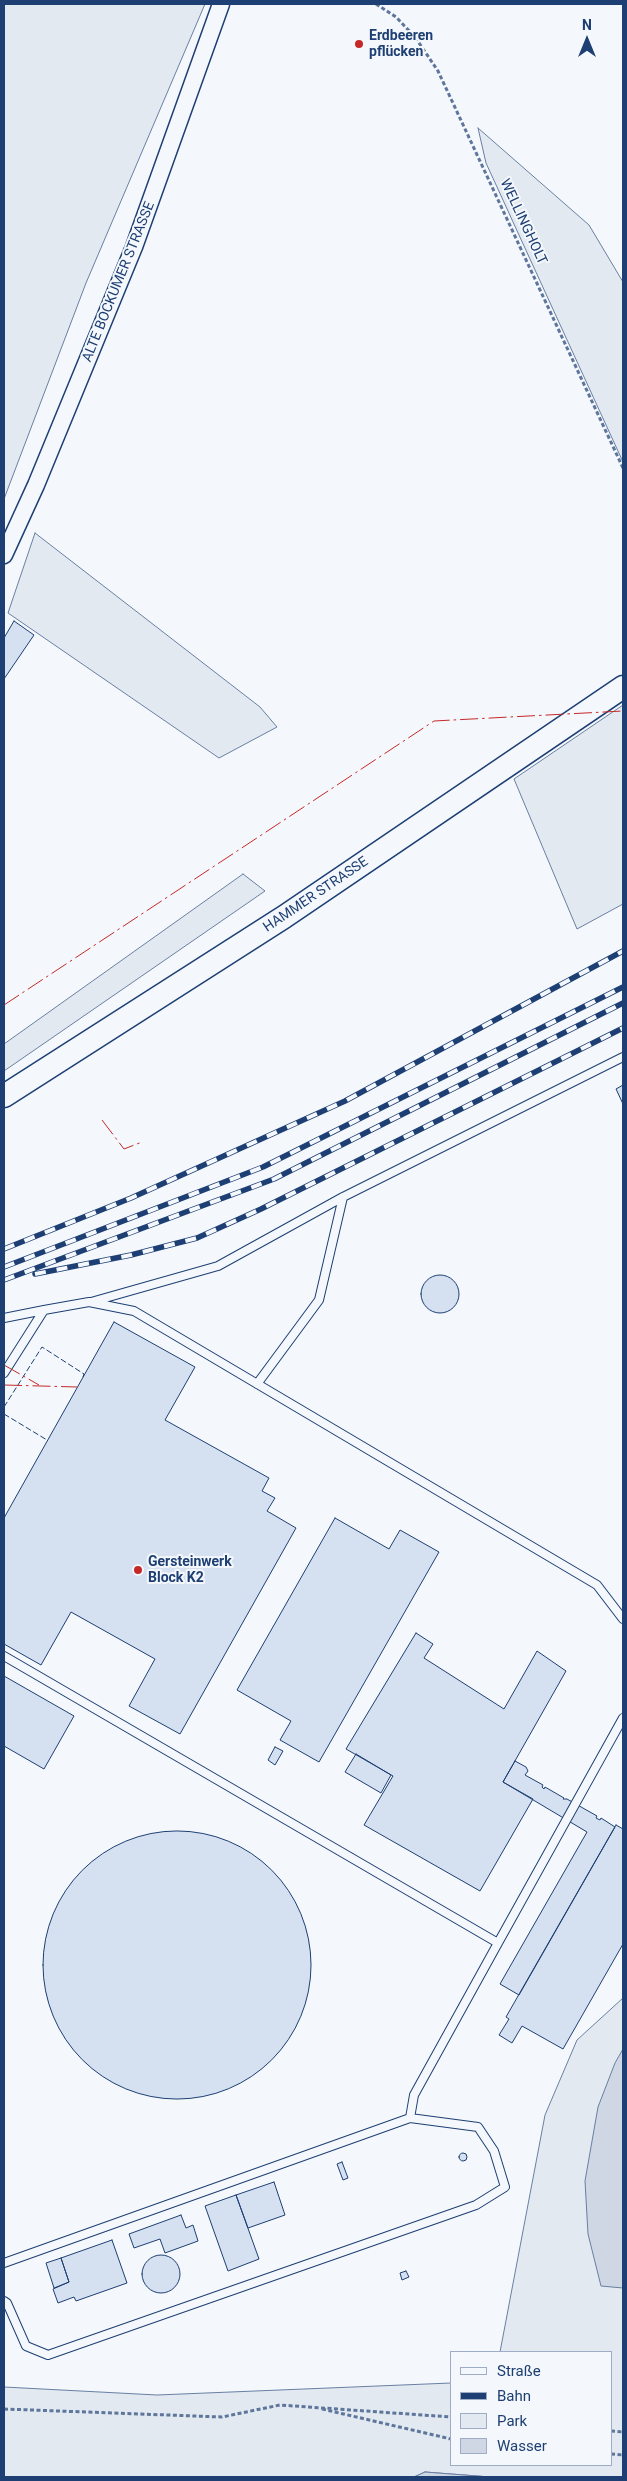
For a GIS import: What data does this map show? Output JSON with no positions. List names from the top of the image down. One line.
{"streets":{"main road":["HAMMER STRASSE"],"street":["ALTE BOCKUMER STRASSE"],"path":["WELLINGHOLT"]},"places":["Erdbeeren pflücken","Gersteinwerk Block K2"],"legend":["Straße","Bahn","Park","Wasser"],"north":"top"}
